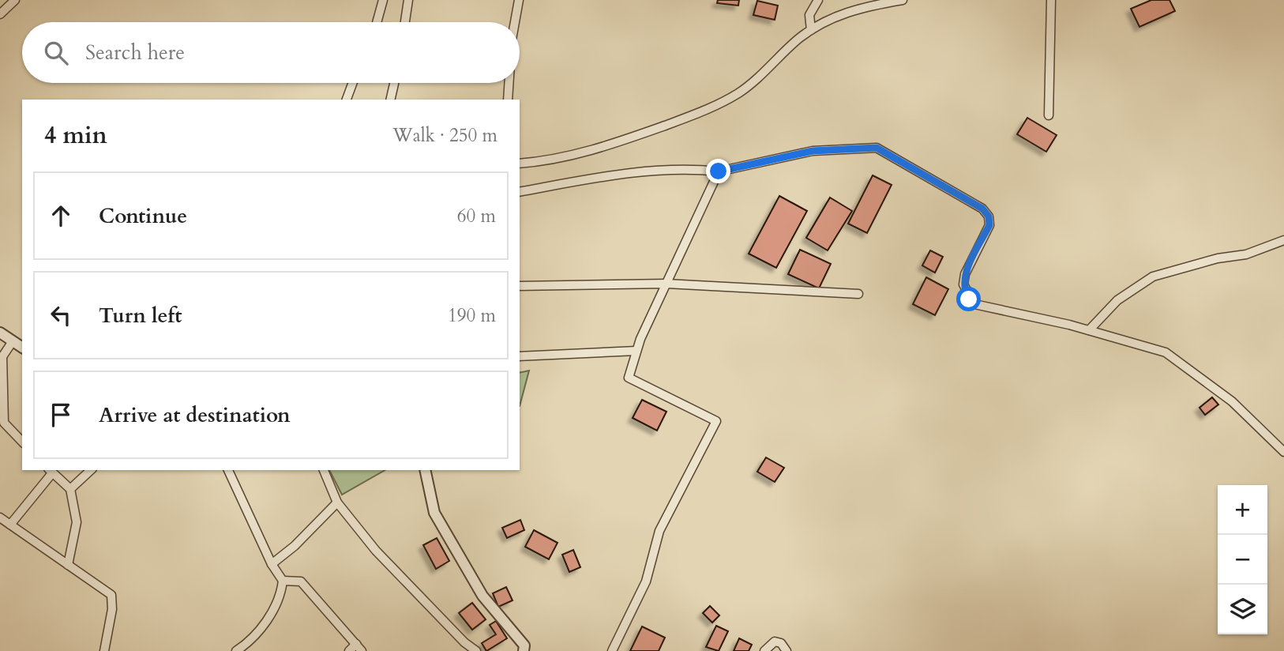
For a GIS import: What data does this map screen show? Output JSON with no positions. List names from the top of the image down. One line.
{"page":{"search":"Search here","heading":["4 min","Walk · 250 m"],"list":[["Continue","60 m"],["Turn left","190 m"],"Arrive at destination"],"map_buttons":["+","−"]}}
